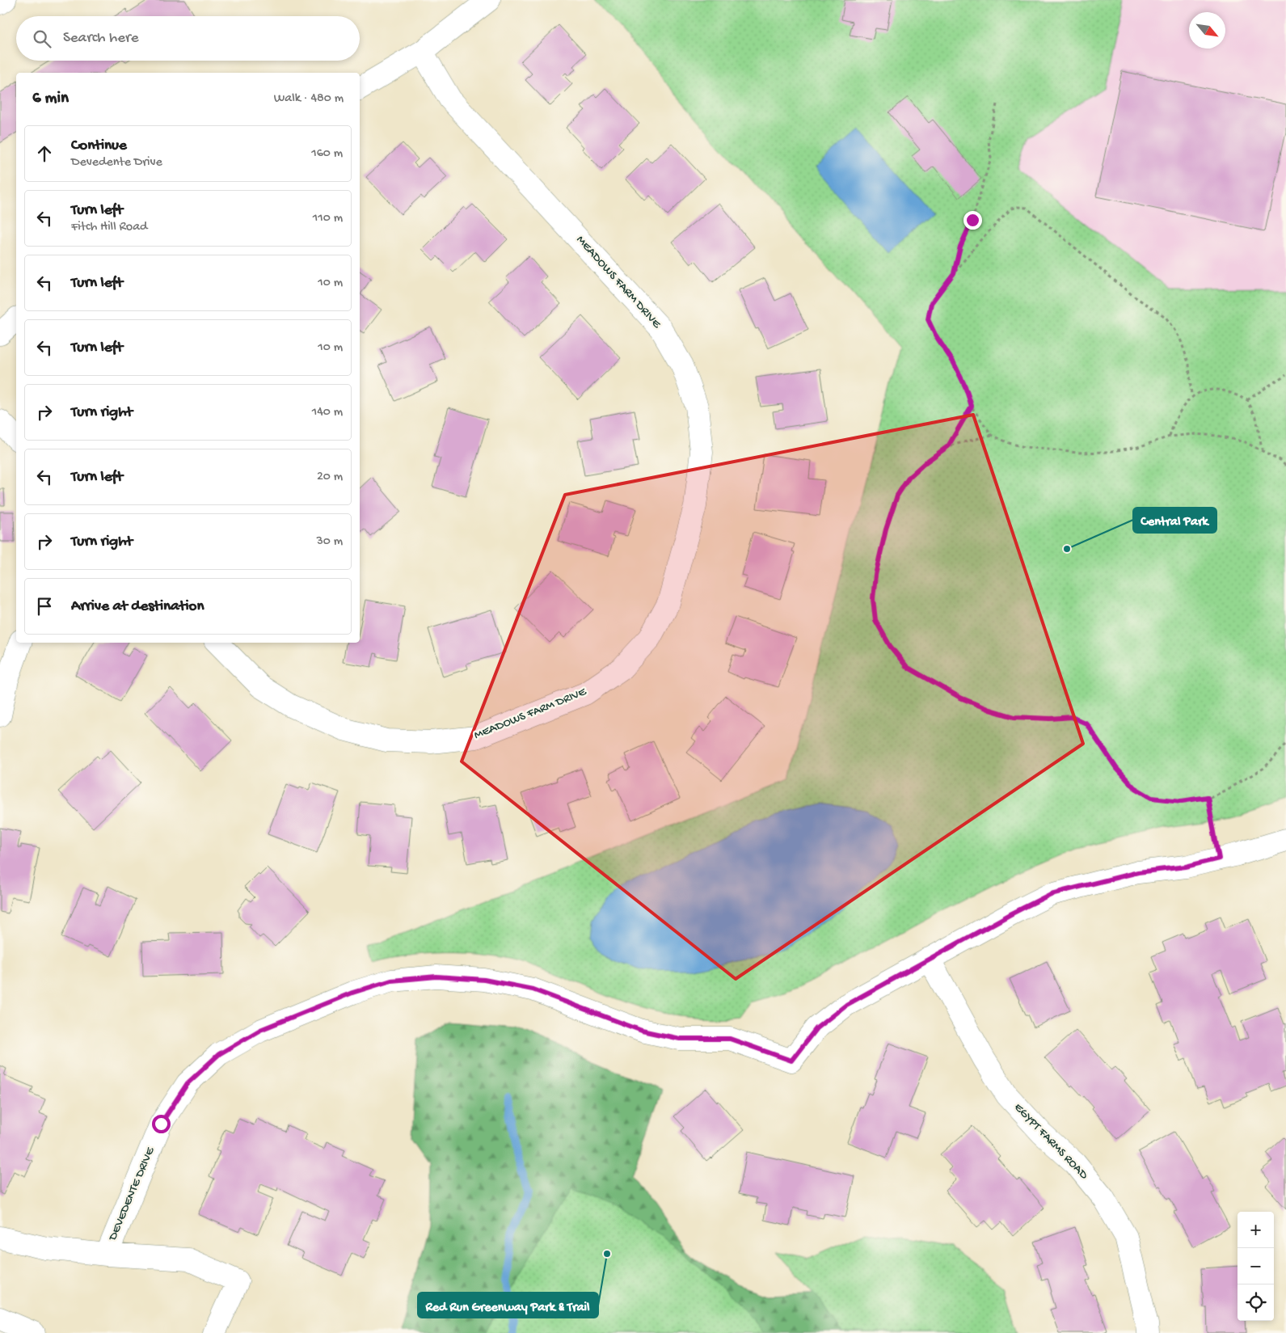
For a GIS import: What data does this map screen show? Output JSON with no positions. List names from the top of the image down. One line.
{"streets":{"street":["MEADOWS FARM DRIVE","EGYPT FARMS ROAD","DEVEDENTE DRIVE"]},"crossings":[["EGYPT FARMS ROAD","DEVEDENTE DRIVE"]],"places":["Central Park","Red Run Greenway Park & Trail"],"north":"bottom right","page":{"search":"Search here","heading":["6 min","Walk · 480 m"],"list":[["Continue","Devedente Drive","160 m"],["Turn left","Fitch Hill Road","110 m"],["Turn left","10 m"],["Turn left","10 m"],["Turn right","140 m"],["Turn left","20 m"],["Turn right","30 m"],"Arrive at destination"],"map_buttons":["+","−"]}}
